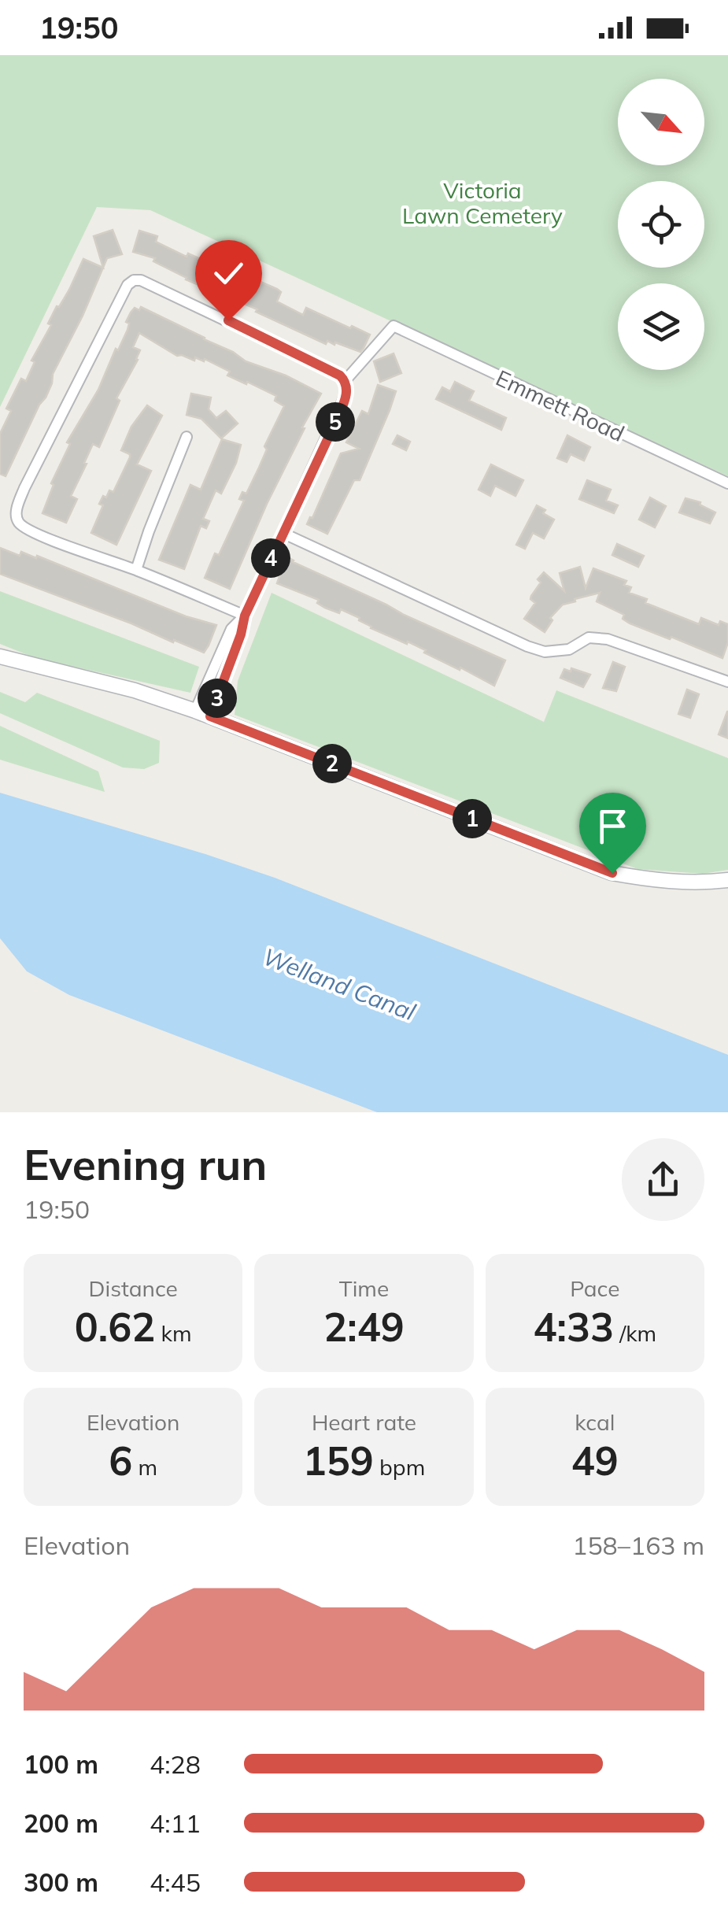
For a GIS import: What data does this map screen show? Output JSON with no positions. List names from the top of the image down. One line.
{"streets":{"street":["Emmett Road"]},"water":["Welland Canal"],"parks":["Victoria Lawn Cemetery"],"north":"bottom right","page":{"status":"19:50","pins":["5","4","3","2","1"],"heading":["Evening run","19:50"],"stats":[["Distance","0.62 km"],["Time","2:49"],["Pace","4:33 /km"],["Elevation","6 m"],["Heart rate","159 bpm"],["kcal","49"]],"chart":["Elevation","158–163 m"],"list":[{"name":"100 m","note":"4:28"},{"name":"200 m","note":"4:11"},{"name":"300 m","note":"4:45"}]}}
